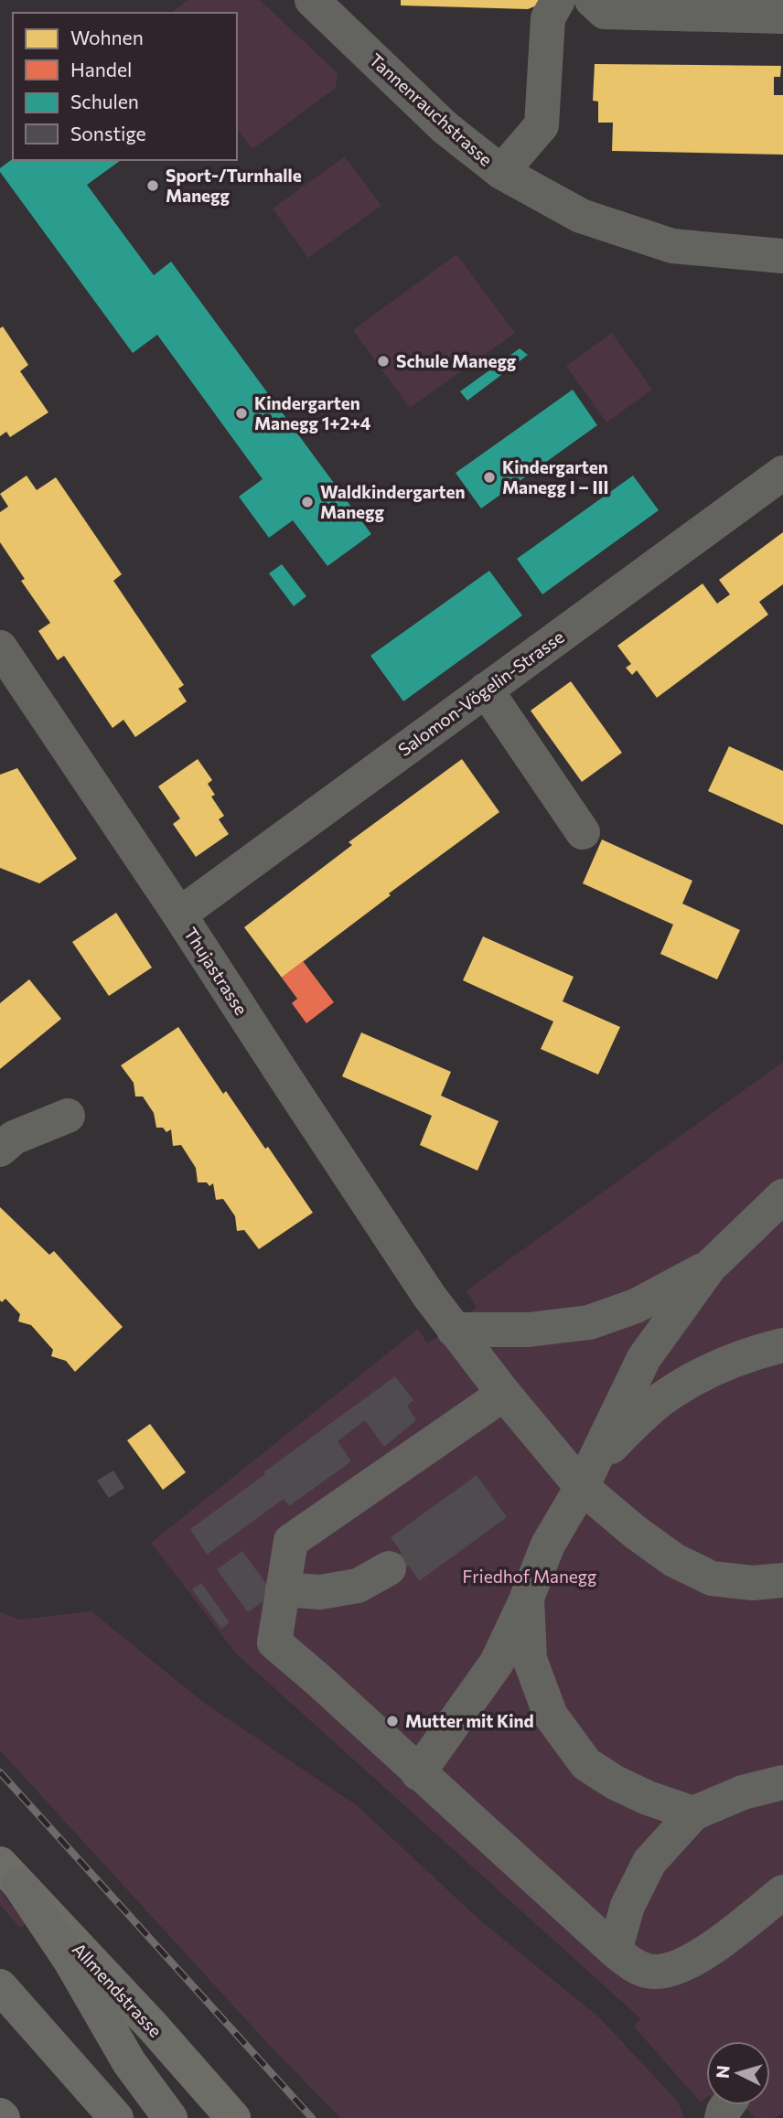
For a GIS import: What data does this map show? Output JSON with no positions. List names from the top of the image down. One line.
{"streets":{"main road":["Allmendstrasse"],"street":["Tannenrauchstrasse","Salomon-Vögelin-Strasse","Thujastrasse"]},"crossings":[["Salomon-Vögelin-Strasse","Thujastrasse"]],"parks":["Friedhof Manegg"],"places":["Sport-/Turnhalle Manegg","Schule Manegg","Kindergarten Manegg 1+2+4","Kindergarten Manegg I – III","Waldkindergarten Manegg","Mutter mit Kind"],"legend":["Wohnen","Handel","Schulen","Sonstige"],"north":"left"}
